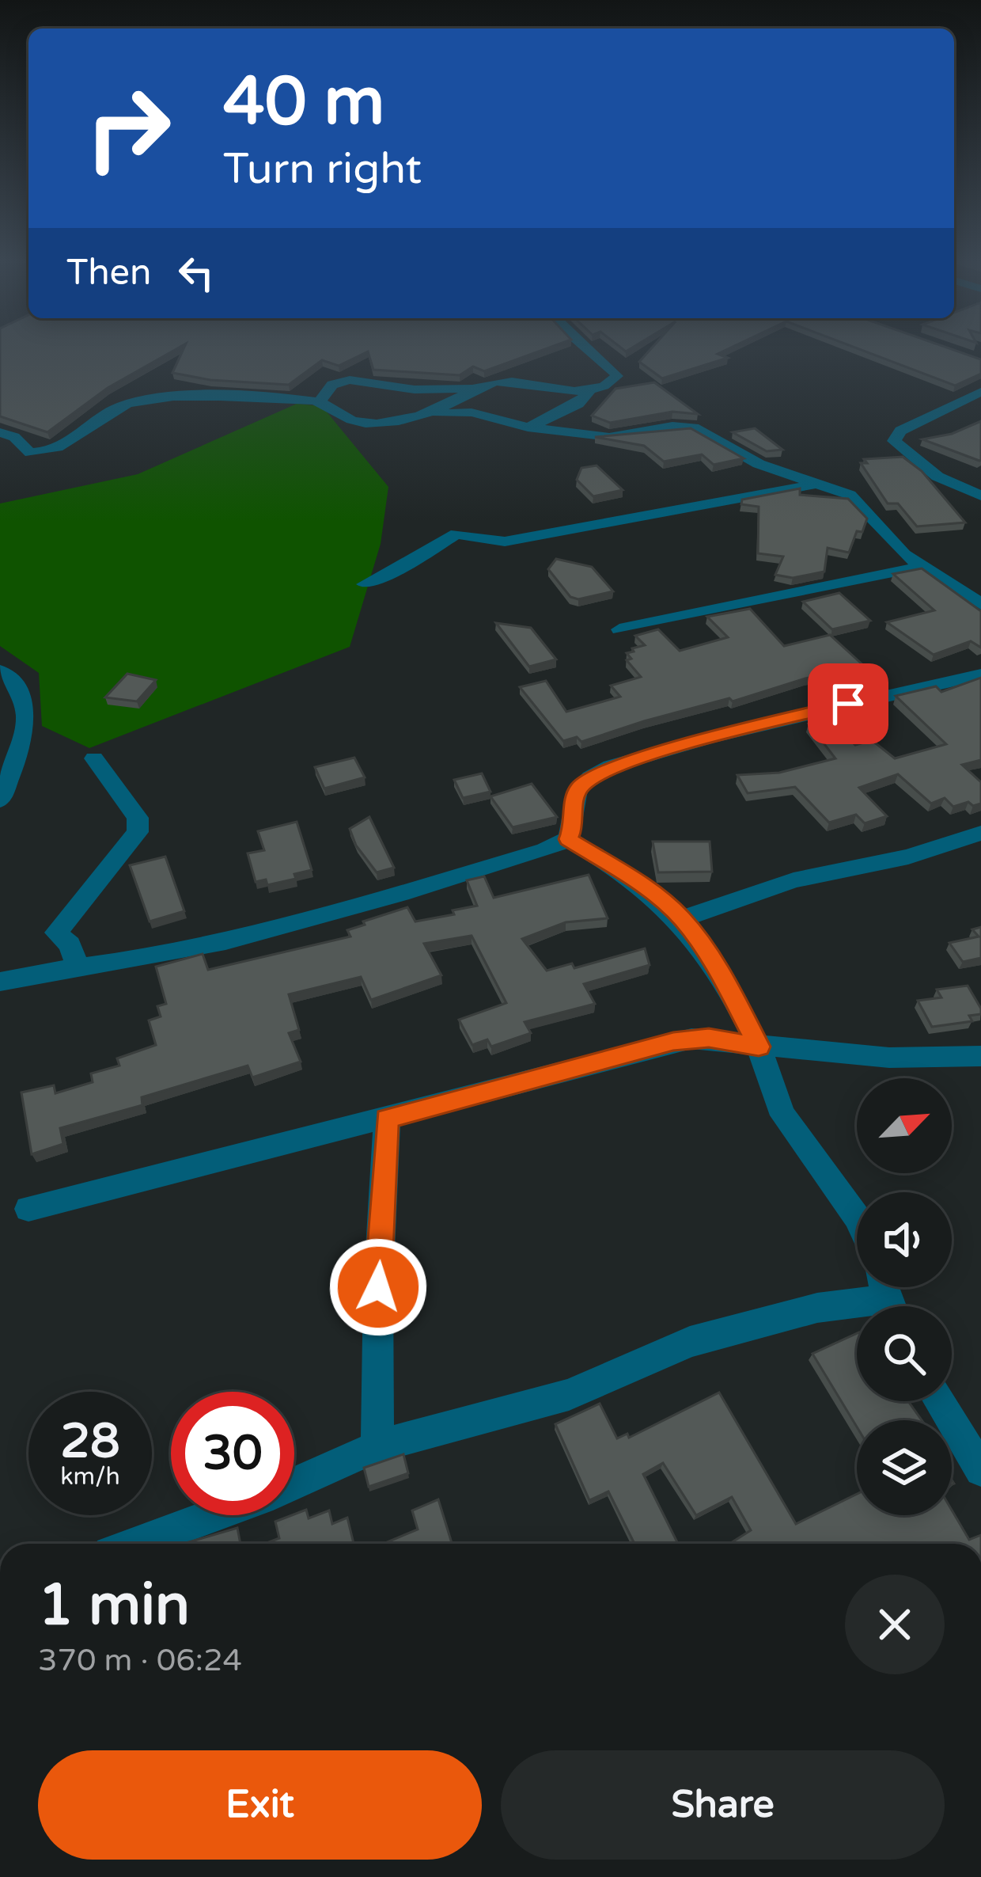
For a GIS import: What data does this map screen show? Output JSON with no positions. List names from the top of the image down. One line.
{"north":"top right","page":{"turn":["40 m","Turn right"],"then":"Then","speed":"28 km/h","limit":"30","heading":["1 min","370 m · 06:24"],"buttons":["Exit","Share"]}}
